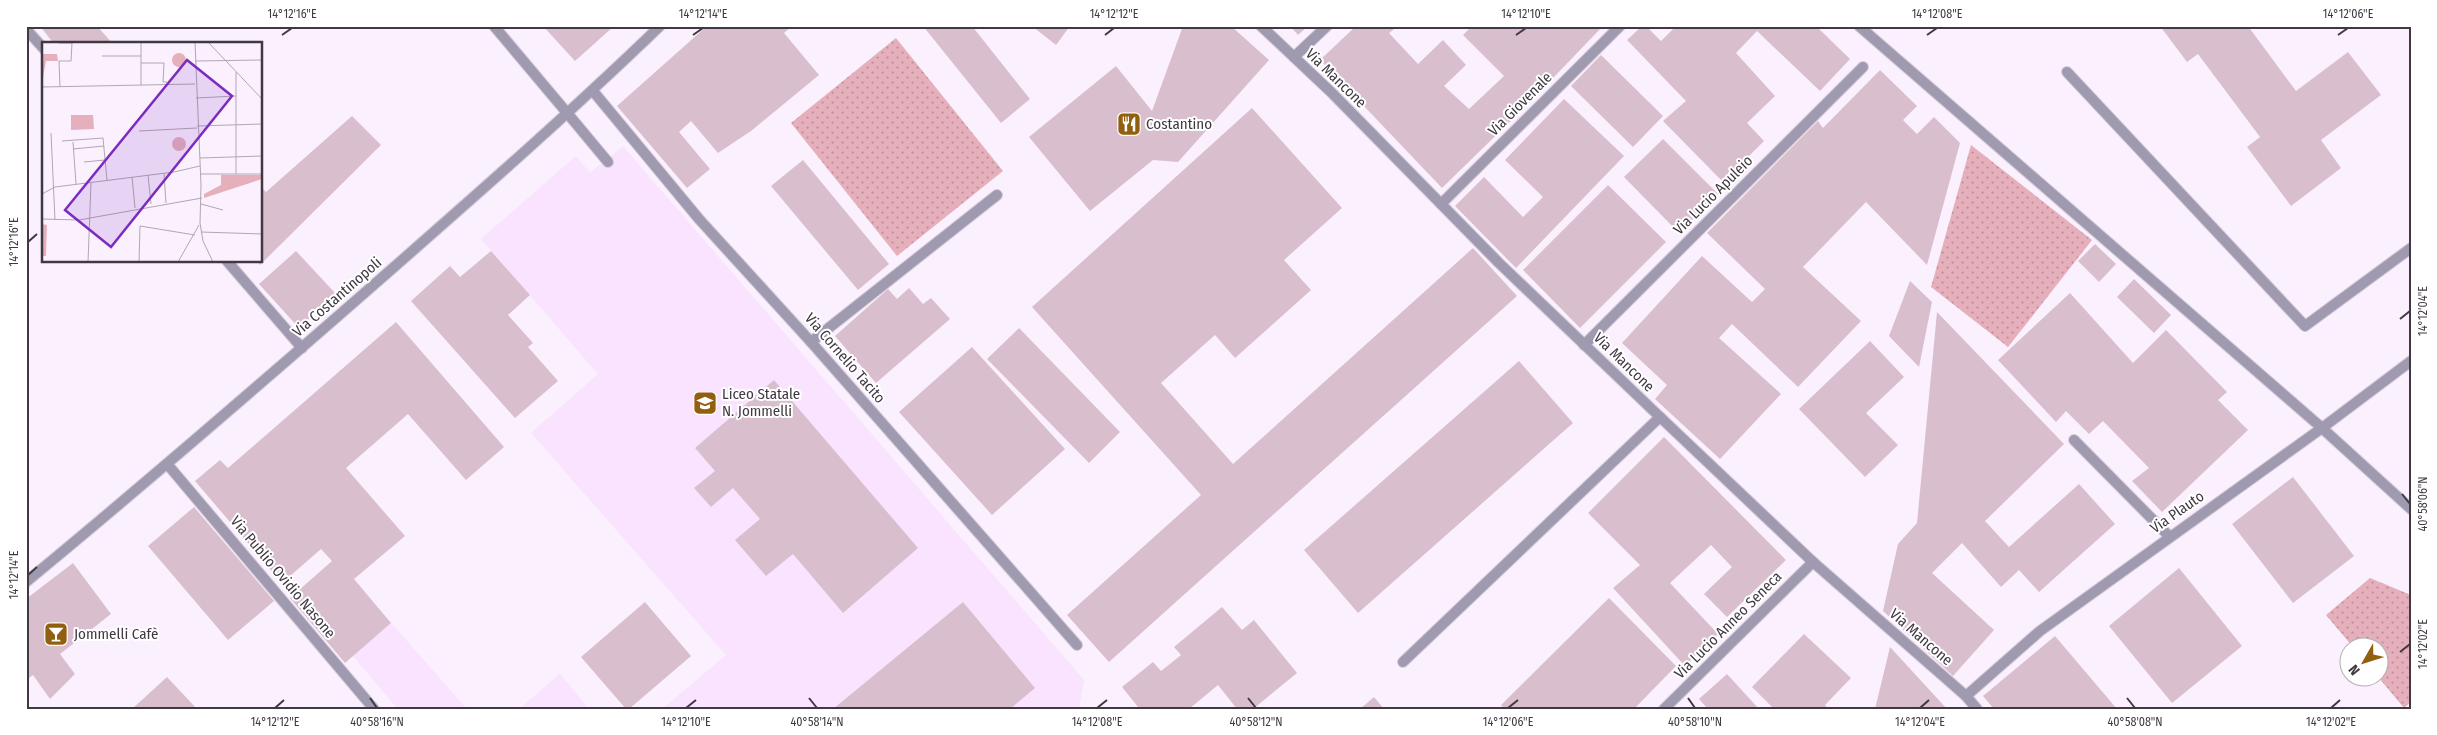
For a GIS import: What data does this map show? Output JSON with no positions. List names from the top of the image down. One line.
{"streets":{"street":["Via Mancone","Via Giovenale","Via Lucio Apuleio","Via Costantinopoli","Via Cornelio Tacito","Via Plauto","Via Publio Ovidio Nasone","Via Lucio Anneo Seneca"]},"crossings":[["Via Mancone","Via Giovenale"],["Via Mancone","Via Lucio Apuleio"],["Via Mancone","Via Plauto"],["Via Mancone","Via Lucio Anneo Seneca"],["Via Costantinopoli","Via Cornelio Tacito"],["Via Costantinopoli","Via Publio Ovidio Nasone"]],"places":{"restaurant":["Costantino"],"school or university":["Liceo Statale N. Jommelli"],"bar":["Jommelli Cafè"]},"north":"bottom left","coordinates":["14°12'16\"E","14°12'14\"E","14°12'12\"E","14°12'10\"E","14°12'08\"E","14°12'06\"E","14°12'04\"E","40°58'06\"N","14°12'02\"E","40°58'16\"N","40°58'14\"N","40°58'12\"N","40°58'10\"N","40°58'08\"N"]}
